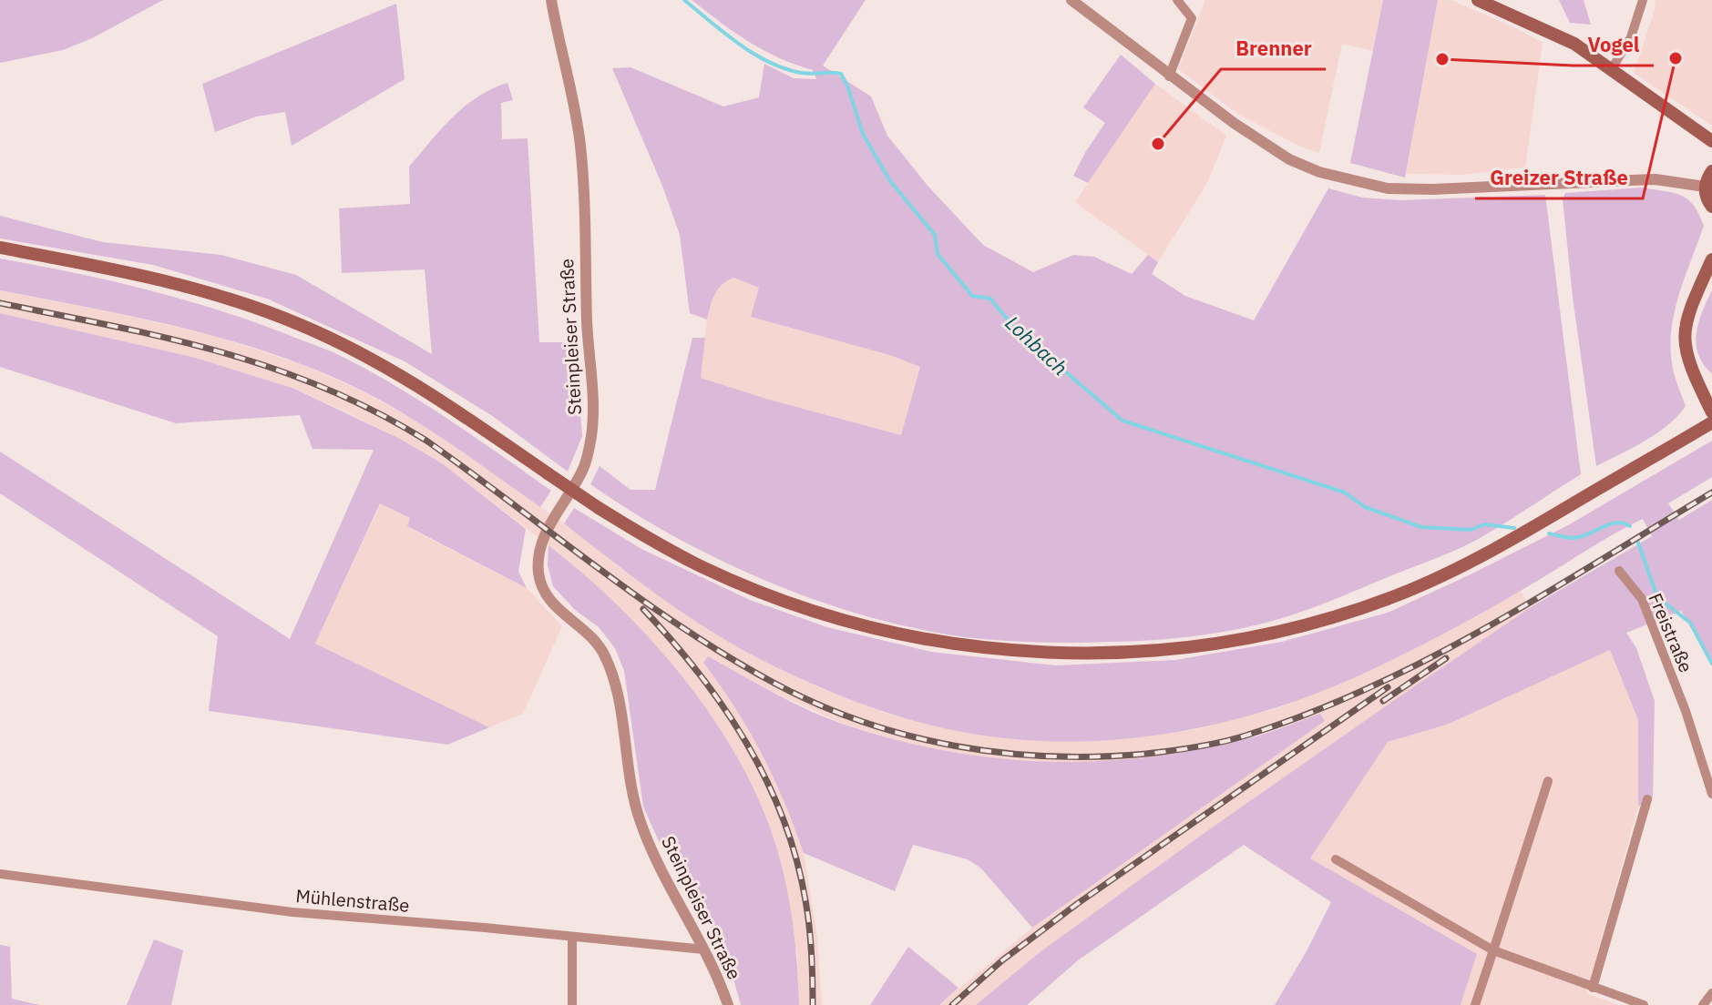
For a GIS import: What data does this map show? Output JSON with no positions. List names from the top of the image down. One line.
{"streets":{"street":["Steinpleiser Straße","Freistraße","Mühlenstraße"]},"crossings":[["Steinpleiser Straße","Mühlenstraße"]],"water":["Lohbach"],"places":["Greizer Straße","Vogel","Brenner"]}
